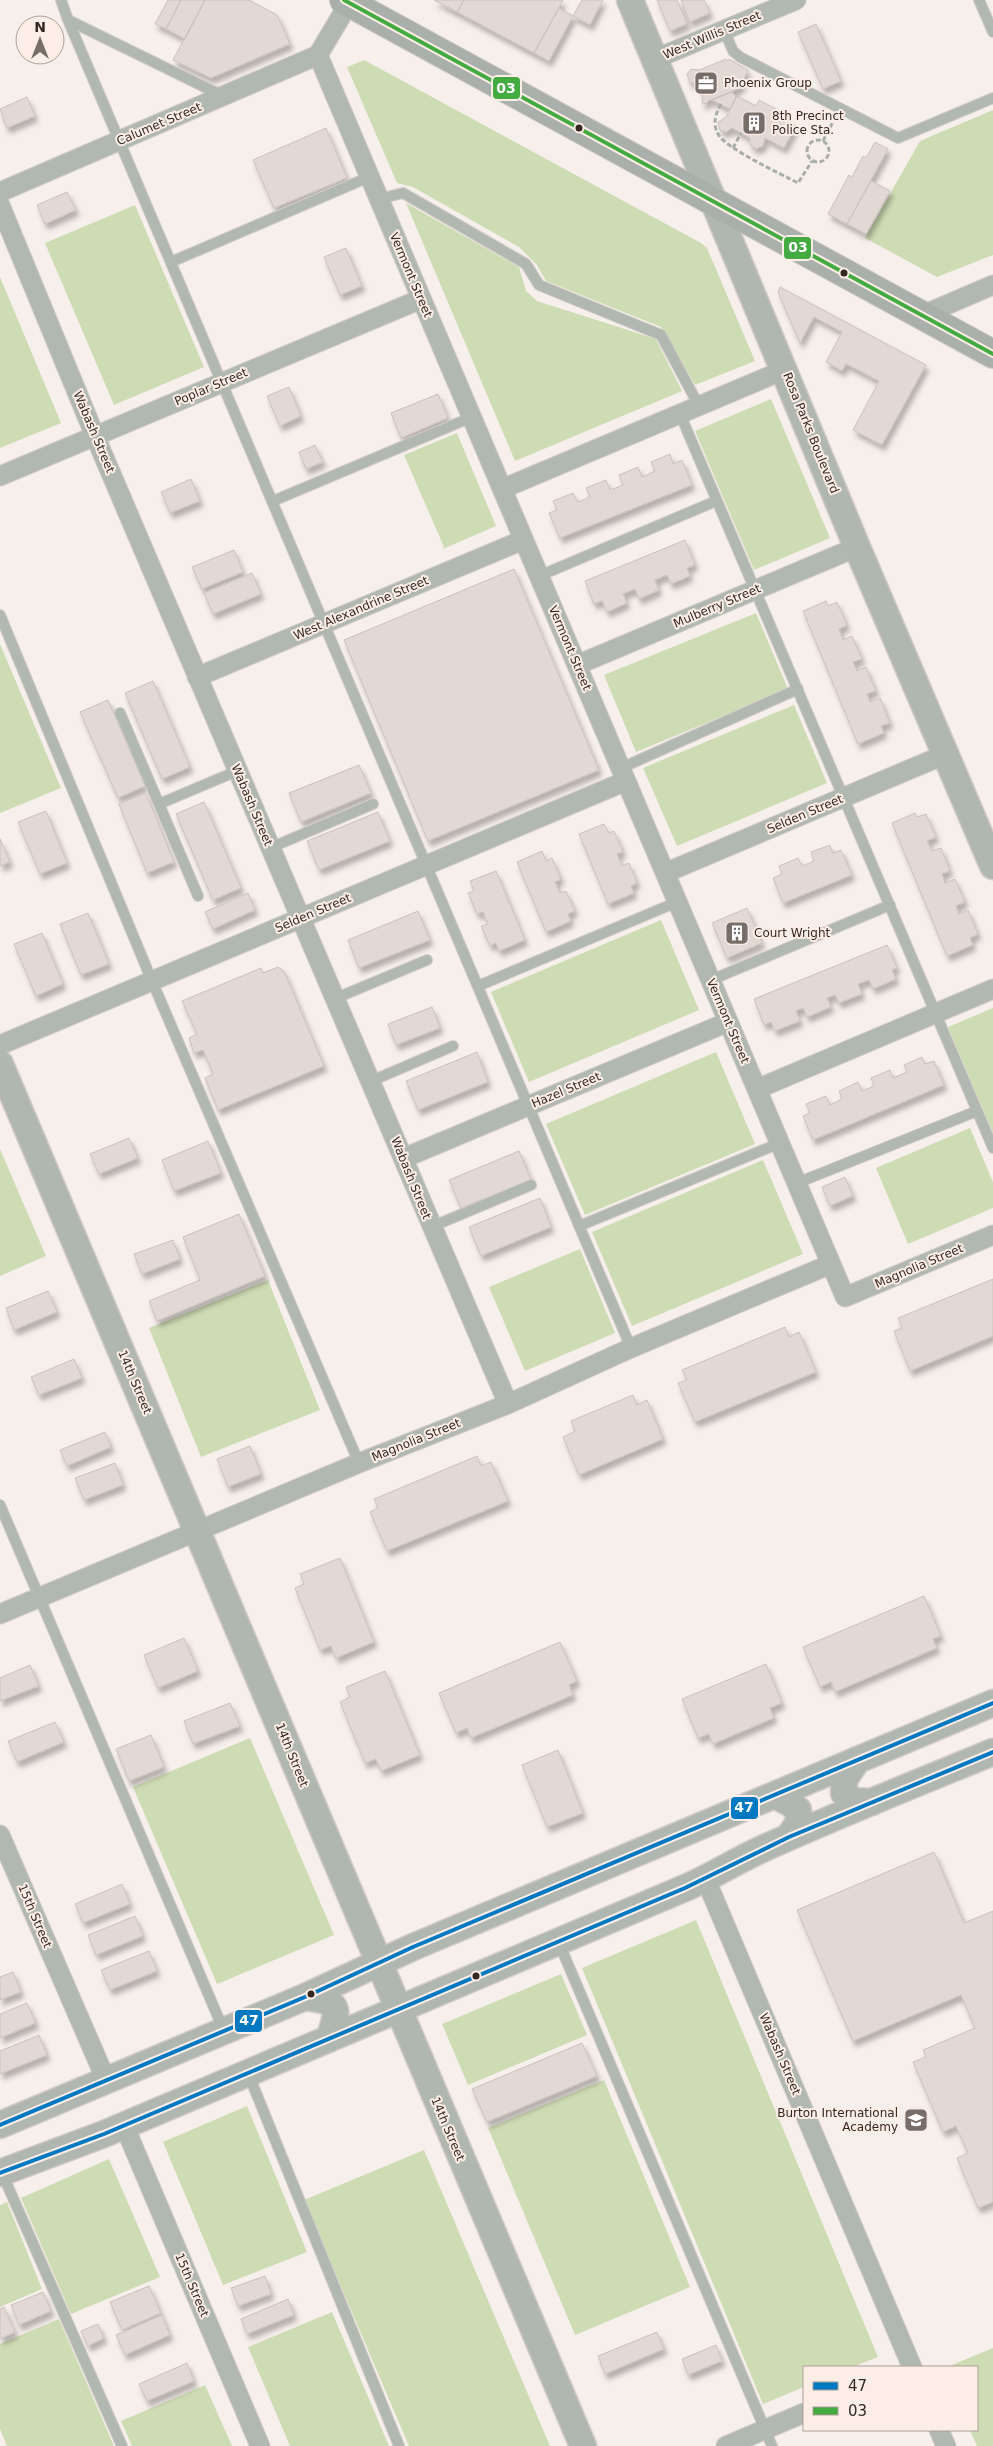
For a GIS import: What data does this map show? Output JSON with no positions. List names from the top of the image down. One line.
{"streets":{"street":["West Willis Street","Calumet Street","Vermont Street","Poplar Street","Wabash Street","Rosa Parks Boulevard","Mulberry Street","West Alexandrine Street","Selden Street","Hazel Street","Magnolia Street","14th Street","15th Street"]},"crossings":[["West Willis Street","Rosa Parks Boulevard"],["Calumet Street","Vermont Street"],["Vermont Street","Poplar Street"],["Vermont Street","Mulberry Street"],["Vermont Street","West Alexandrine Street"],["Vermont Street","Selden Street"],["Vermont Street","Hazel Street"],["Vermont Street","Magnolia Street"],["Poplar Street","Wabash Street"],["Wabash Street","West Alexandrine Street"],["Wabash Street","Selden Street"],["Wabash Street","Hazel Street"],["Wabash Street","Magnolia Street"],["Rosa Parks Boulevard","Mulberry Street"],["Rosa Parks Boulevard","Selden Street"],["Magnolia Street","14th Street"]],"places":{"office":["Phoenix Group"],"building":["8th Precinct Police Sta.","Court Wright"],"school or university":["Burton International Academy"]},"lines":["transit line 03","transit line 47"],"legend":["47","03"],"north":"top"}
